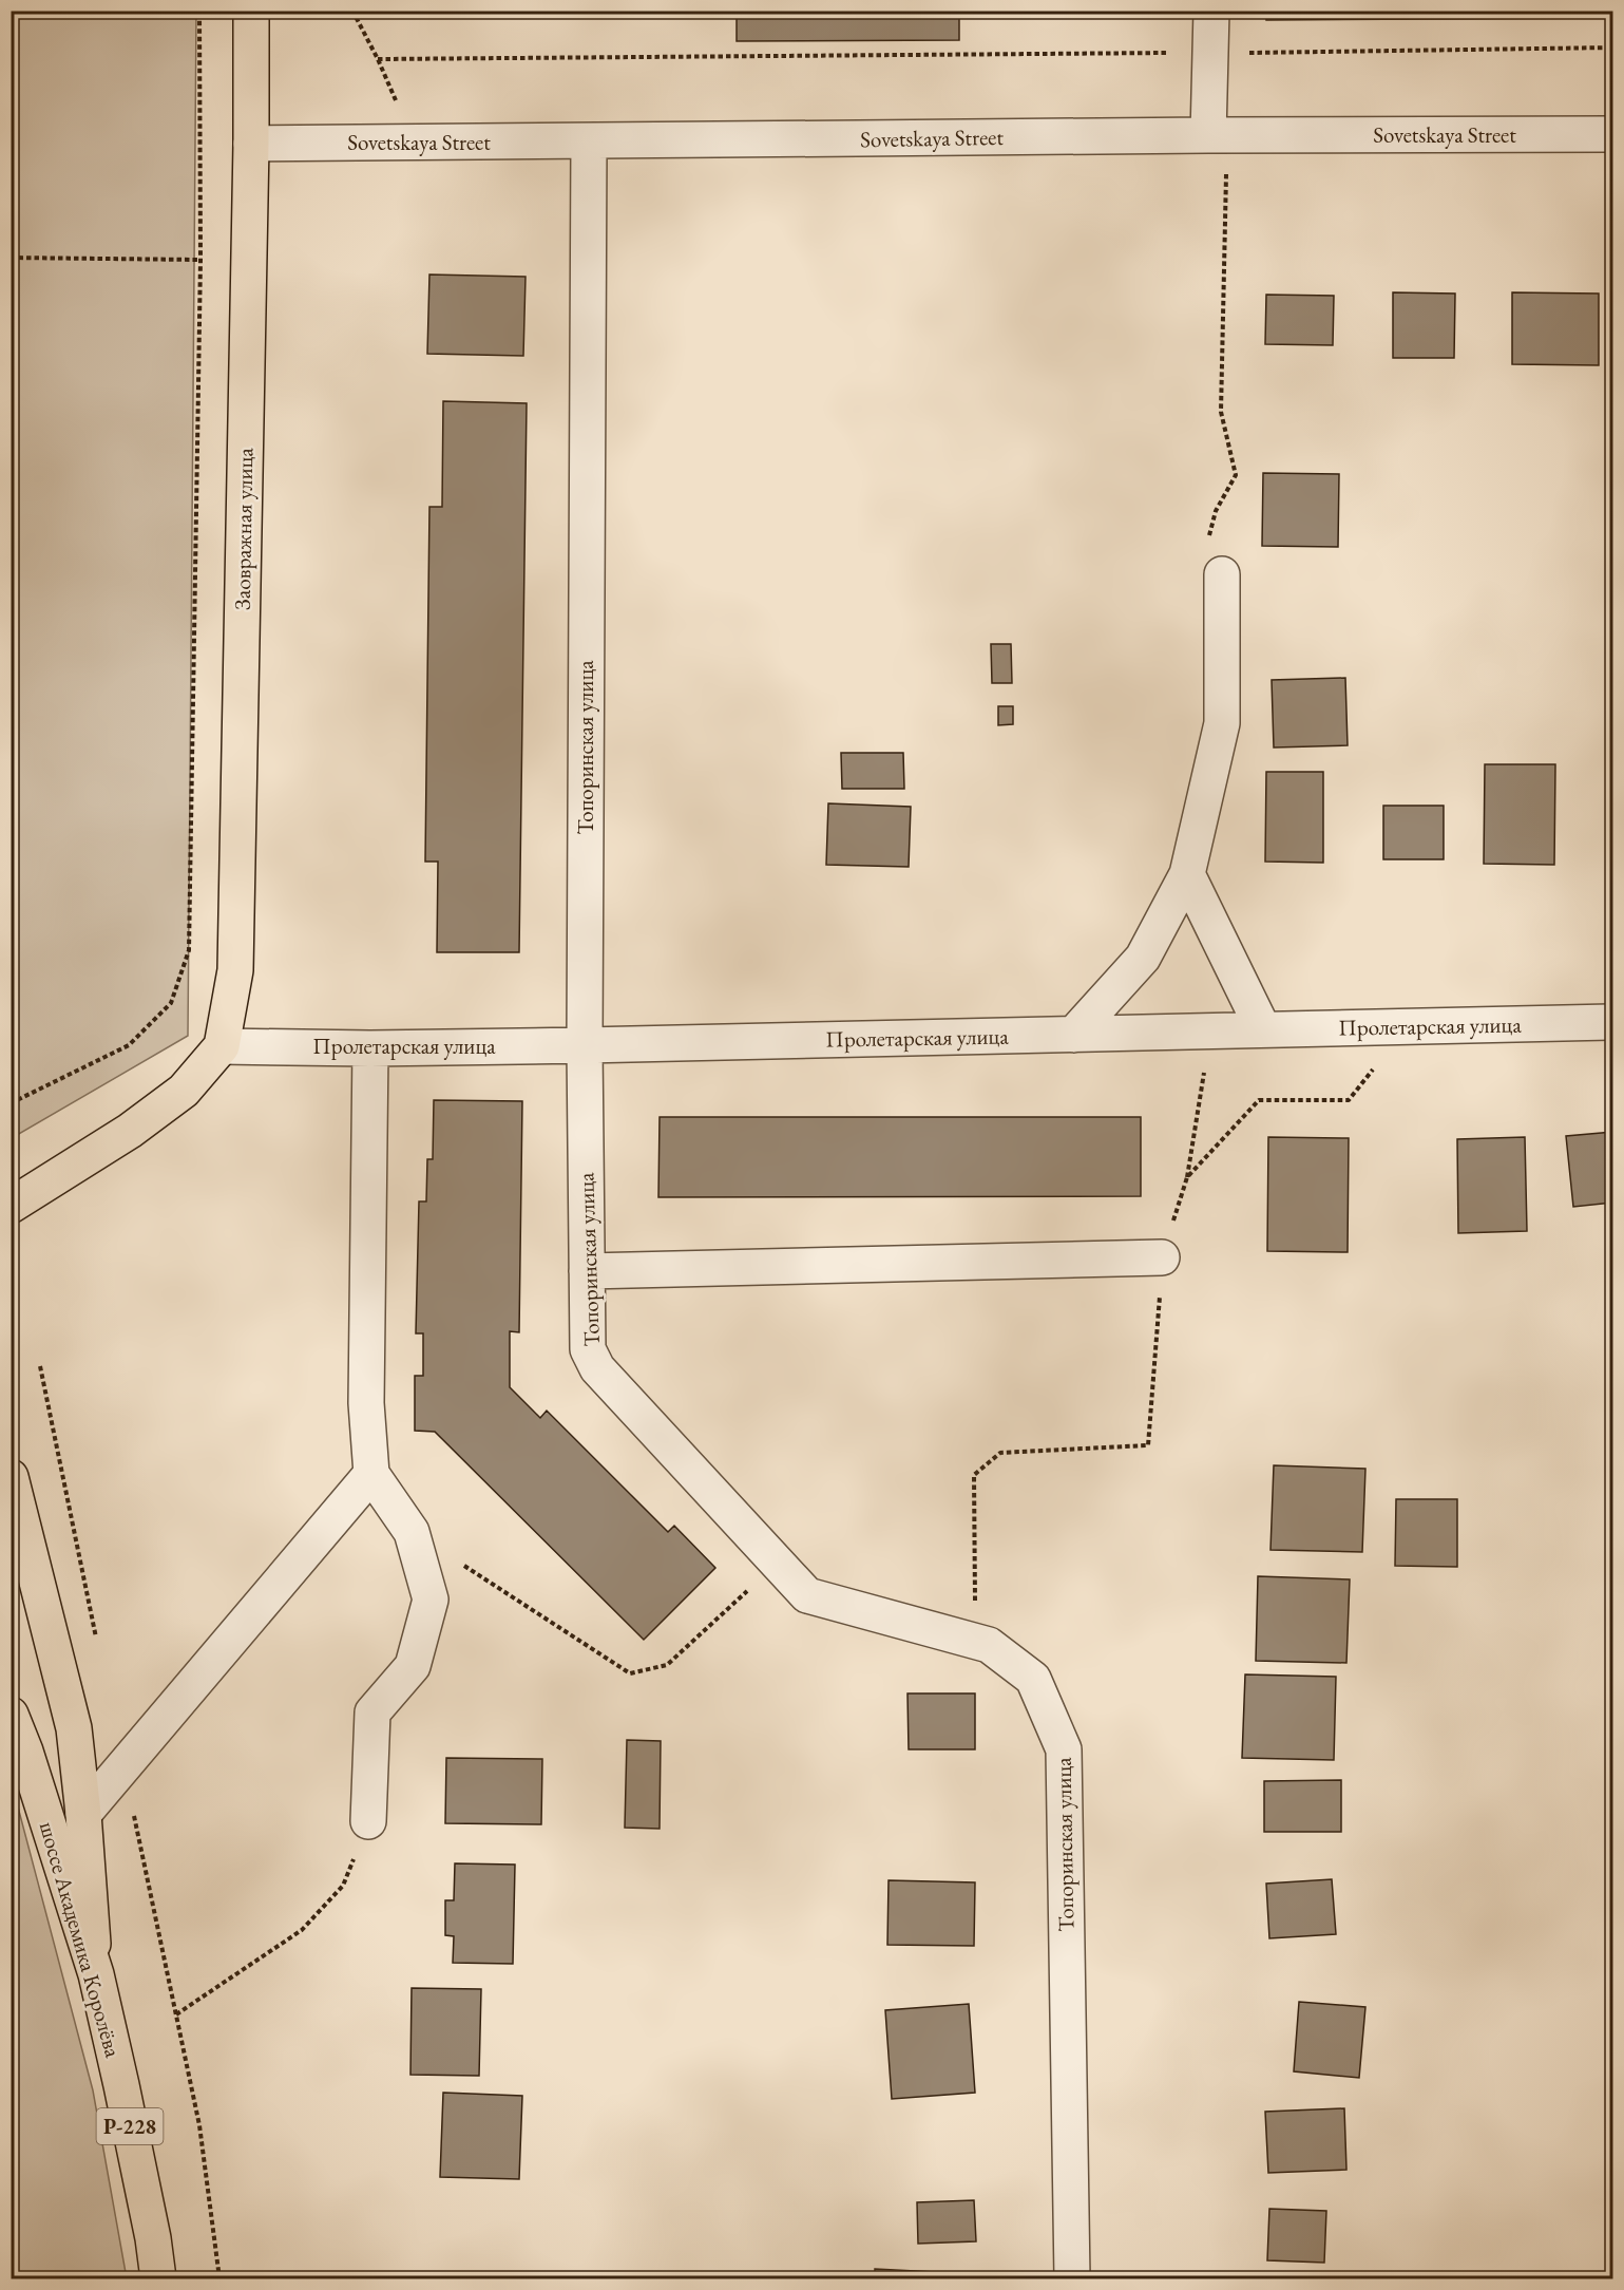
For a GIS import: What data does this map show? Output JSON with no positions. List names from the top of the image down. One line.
{"streets":{"main road":["Заовражная улица","шоссе Академика Королёва","Р-228"],"street":["Sovetskaya Street","Топоринская улица","Пролетарская улица"]},"crossings":[["Sovetskaya Street","Заовражная улица"],["Sovetskaya Street","Топоринская улица"],["Заовражная улица","Пролетарская улица"],["Топоринская улица","Пролетарская улица"]]}
